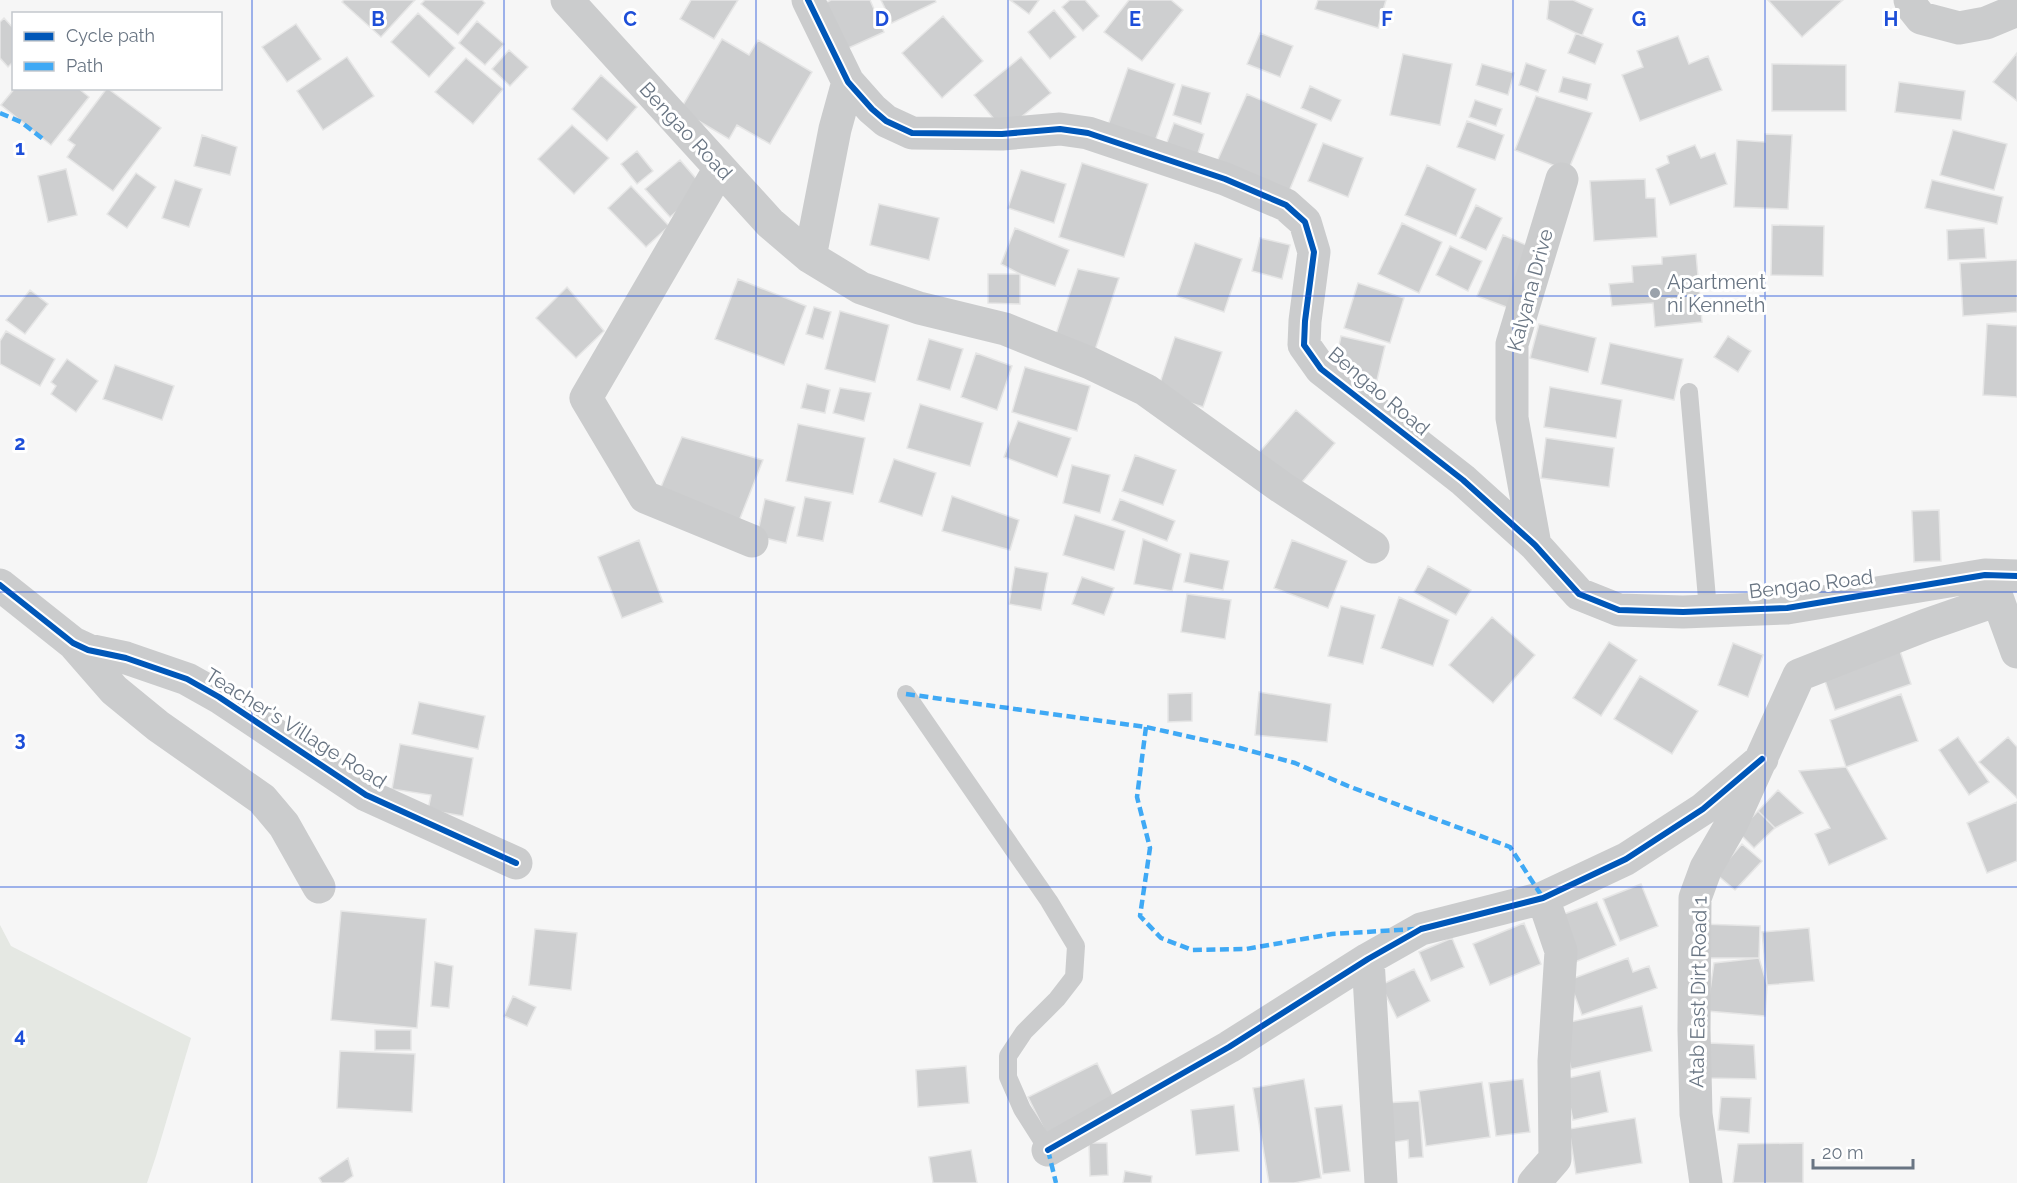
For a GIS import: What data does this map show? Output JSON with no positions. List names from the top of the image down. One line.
{"streets":{"street":["Bengao Road","Kalyana Drive","Teacher's Village Road","Atab East Dirt Road 1"]},"crossings":[["Bengao Road","Kalyana Drive"],["Bengao Road","Atab East Dirt Road 1"]],"places":["Apartment ni Kenneth"],"legend":["Cycle path","Path"],"scale_bar":"20 m","grid":{"columns":["B","C","D","E","F","G","H"],"rows":["1","2","3","4"]}}
